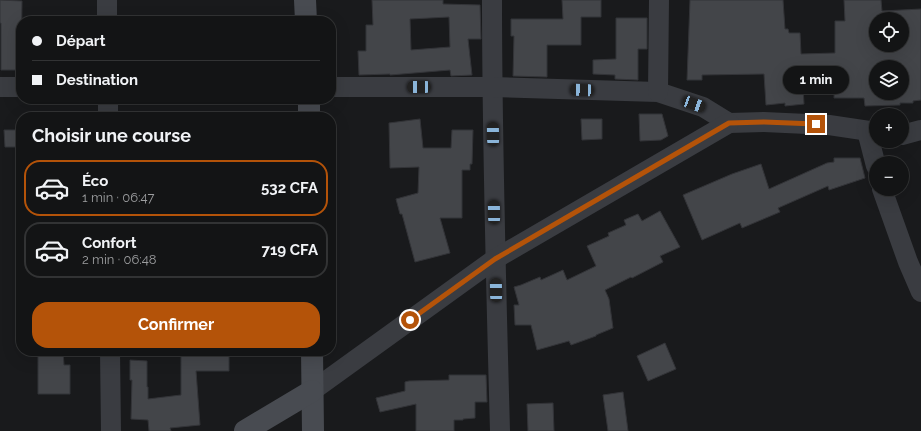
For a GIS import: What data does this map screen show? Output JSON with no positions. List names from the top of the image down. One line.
{"page":{"map_buttons":["+","−"],"banner":["Départ","Destination"],"bubble":"1 min","heading":"Choisir une course","list":[{"name":"Éco","note":"1 min · 06:47","value":"532 CFA"},{"name":"Confort","note":"2 min · 06:48","value":"719 CFA"}],"buttons":"Confirmer"}}
